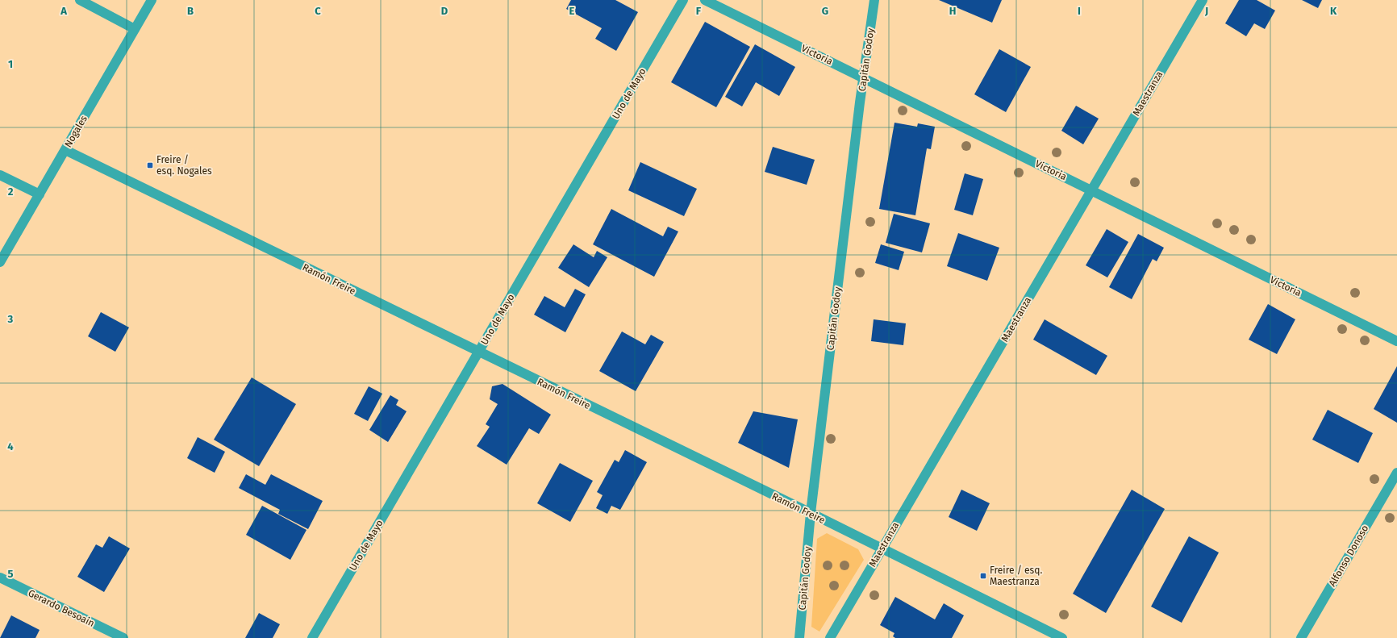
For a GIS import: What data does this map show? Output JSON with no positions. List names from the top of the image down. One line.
{"streets":{"street":["Victoria","Capitán Godoy","Uno de Mayo","Maestranza","Nogales","Ramón Freire","Alfonso Donoso","Gerardo Besoain"]},"crossings":[["Victoria","Capitán Godoy"],["Victoria","Maestranza"],["Capitán Godoy","Ramón Freire"],["Uno de Mayo","Ramón Freire"],["Maestranza","Ramón Freire"],["Nogales","Ramón Freire"]],"places":{"transit":["Freire / esq. Nogales","Freire / esq. Maestranza"]},"grid":{"columns":["A","B","C","D","E","F","G","H","I","J","K"],"rows":["1","2","3","4","5"]}}
